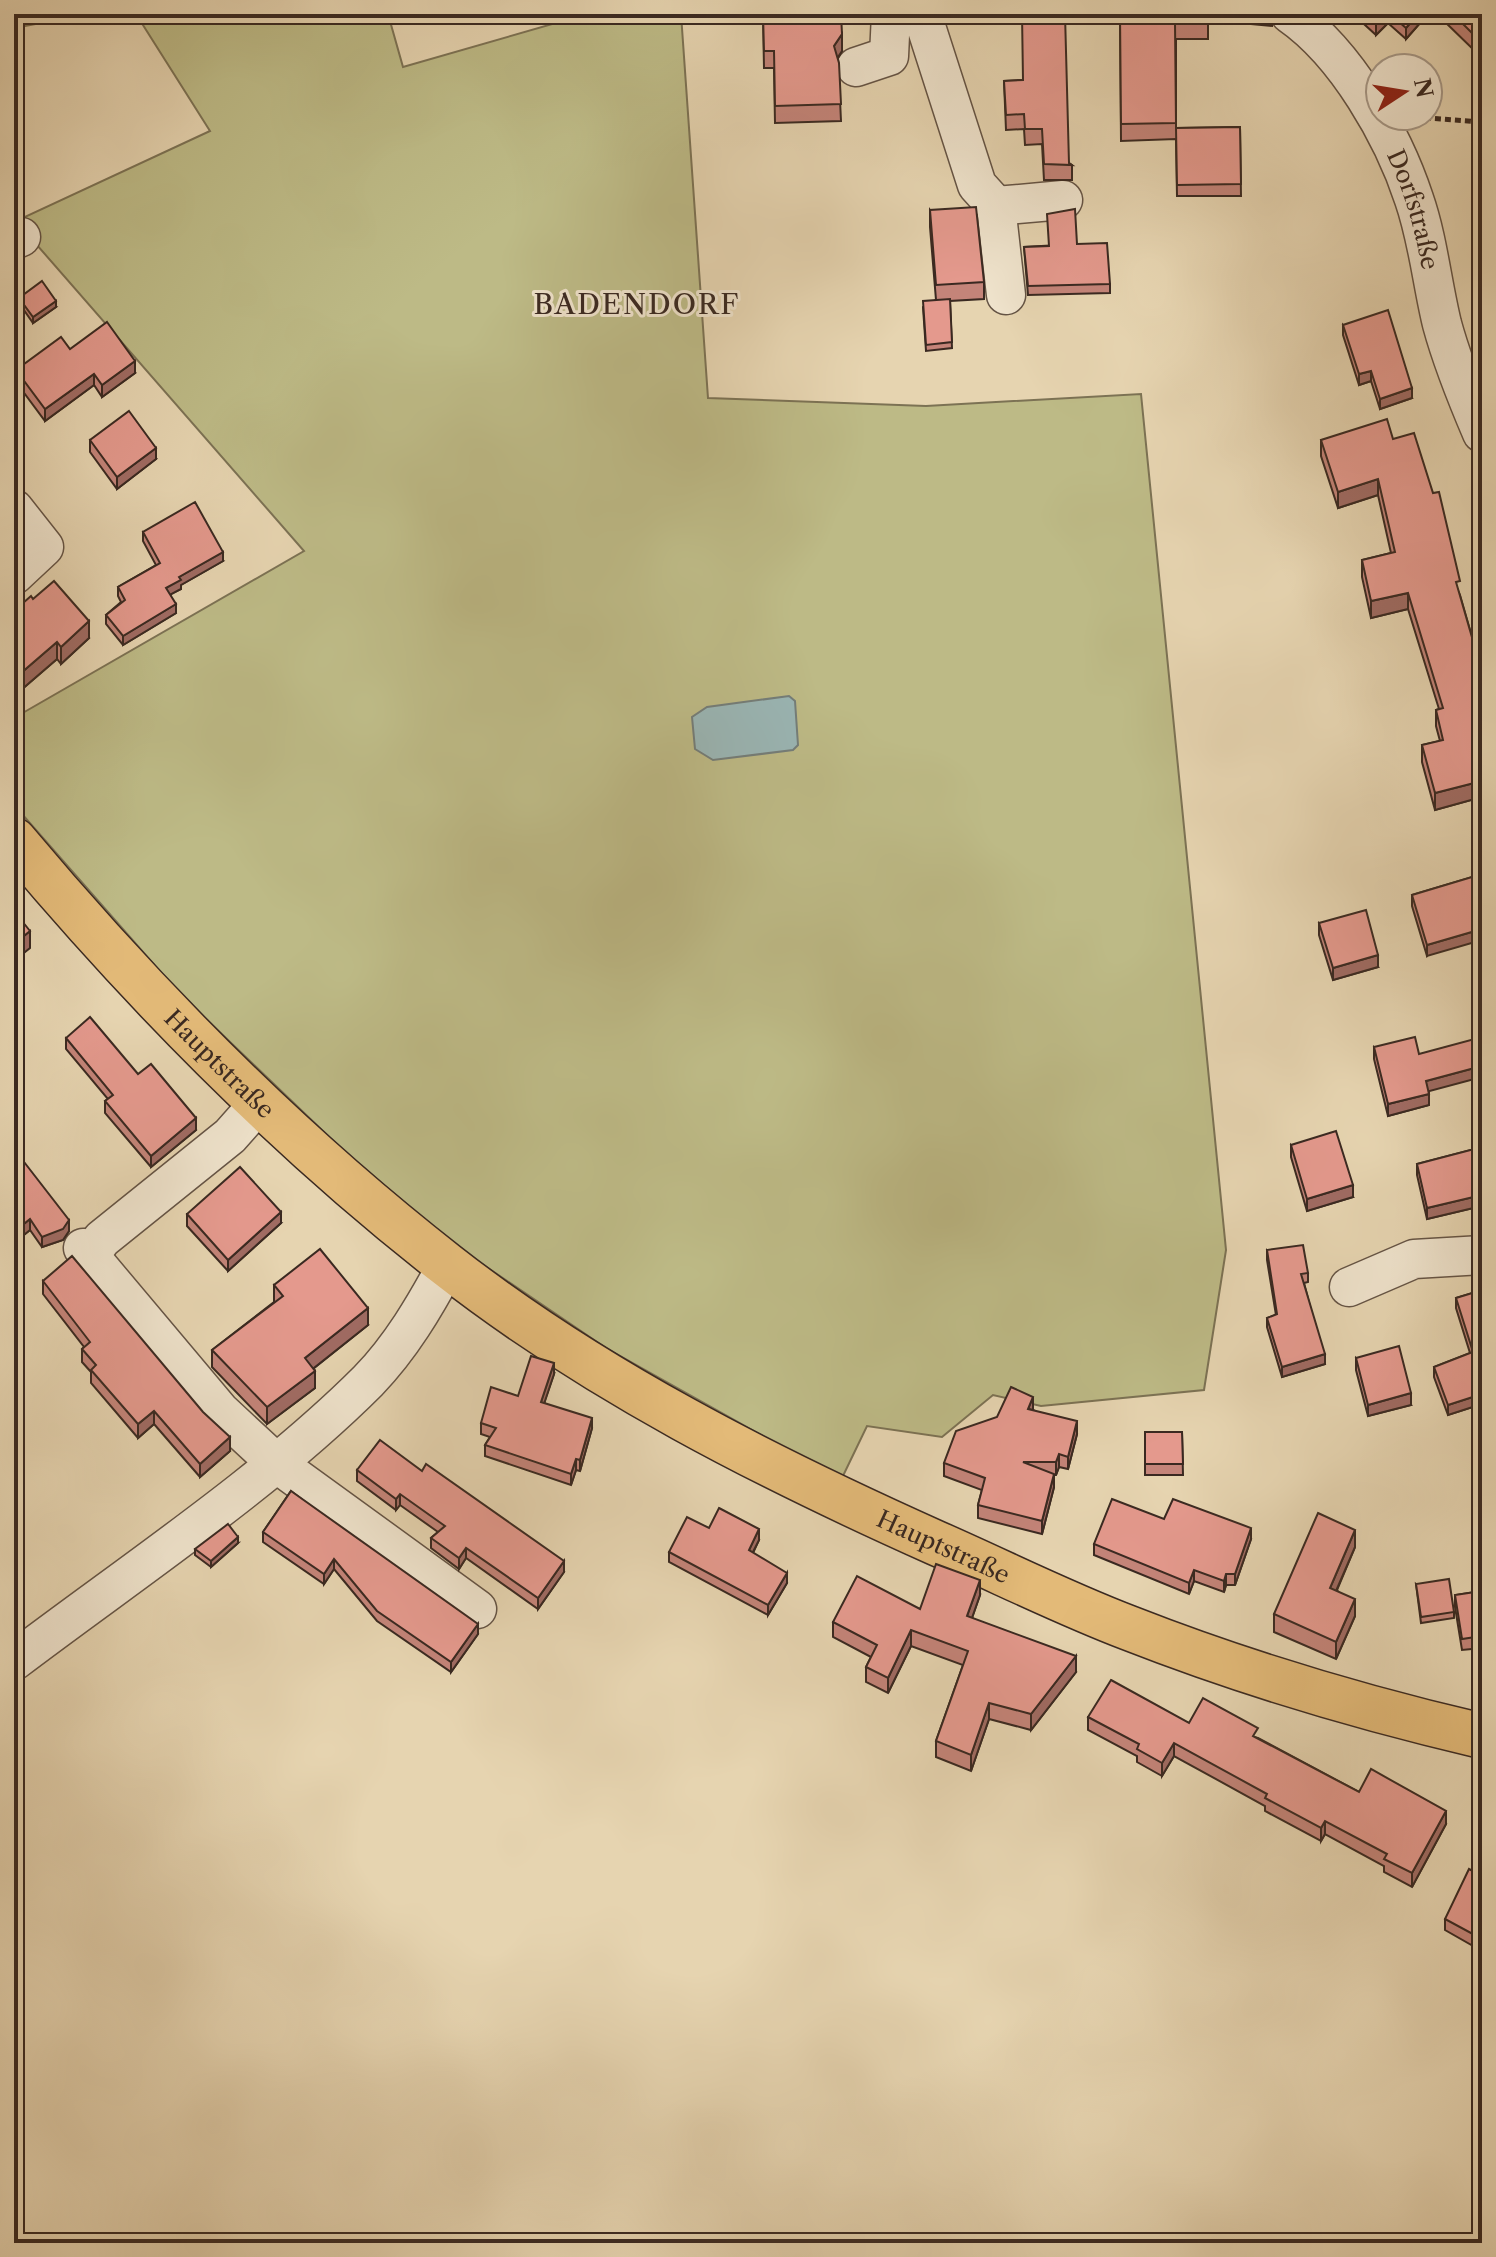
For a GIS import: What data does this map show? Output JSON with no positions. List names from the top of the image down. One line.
{"streets":{"main road":["Hauptstraße"],"street":["Dorfstraße"]},"districts":["BADENDORF"],"north":"right"}
